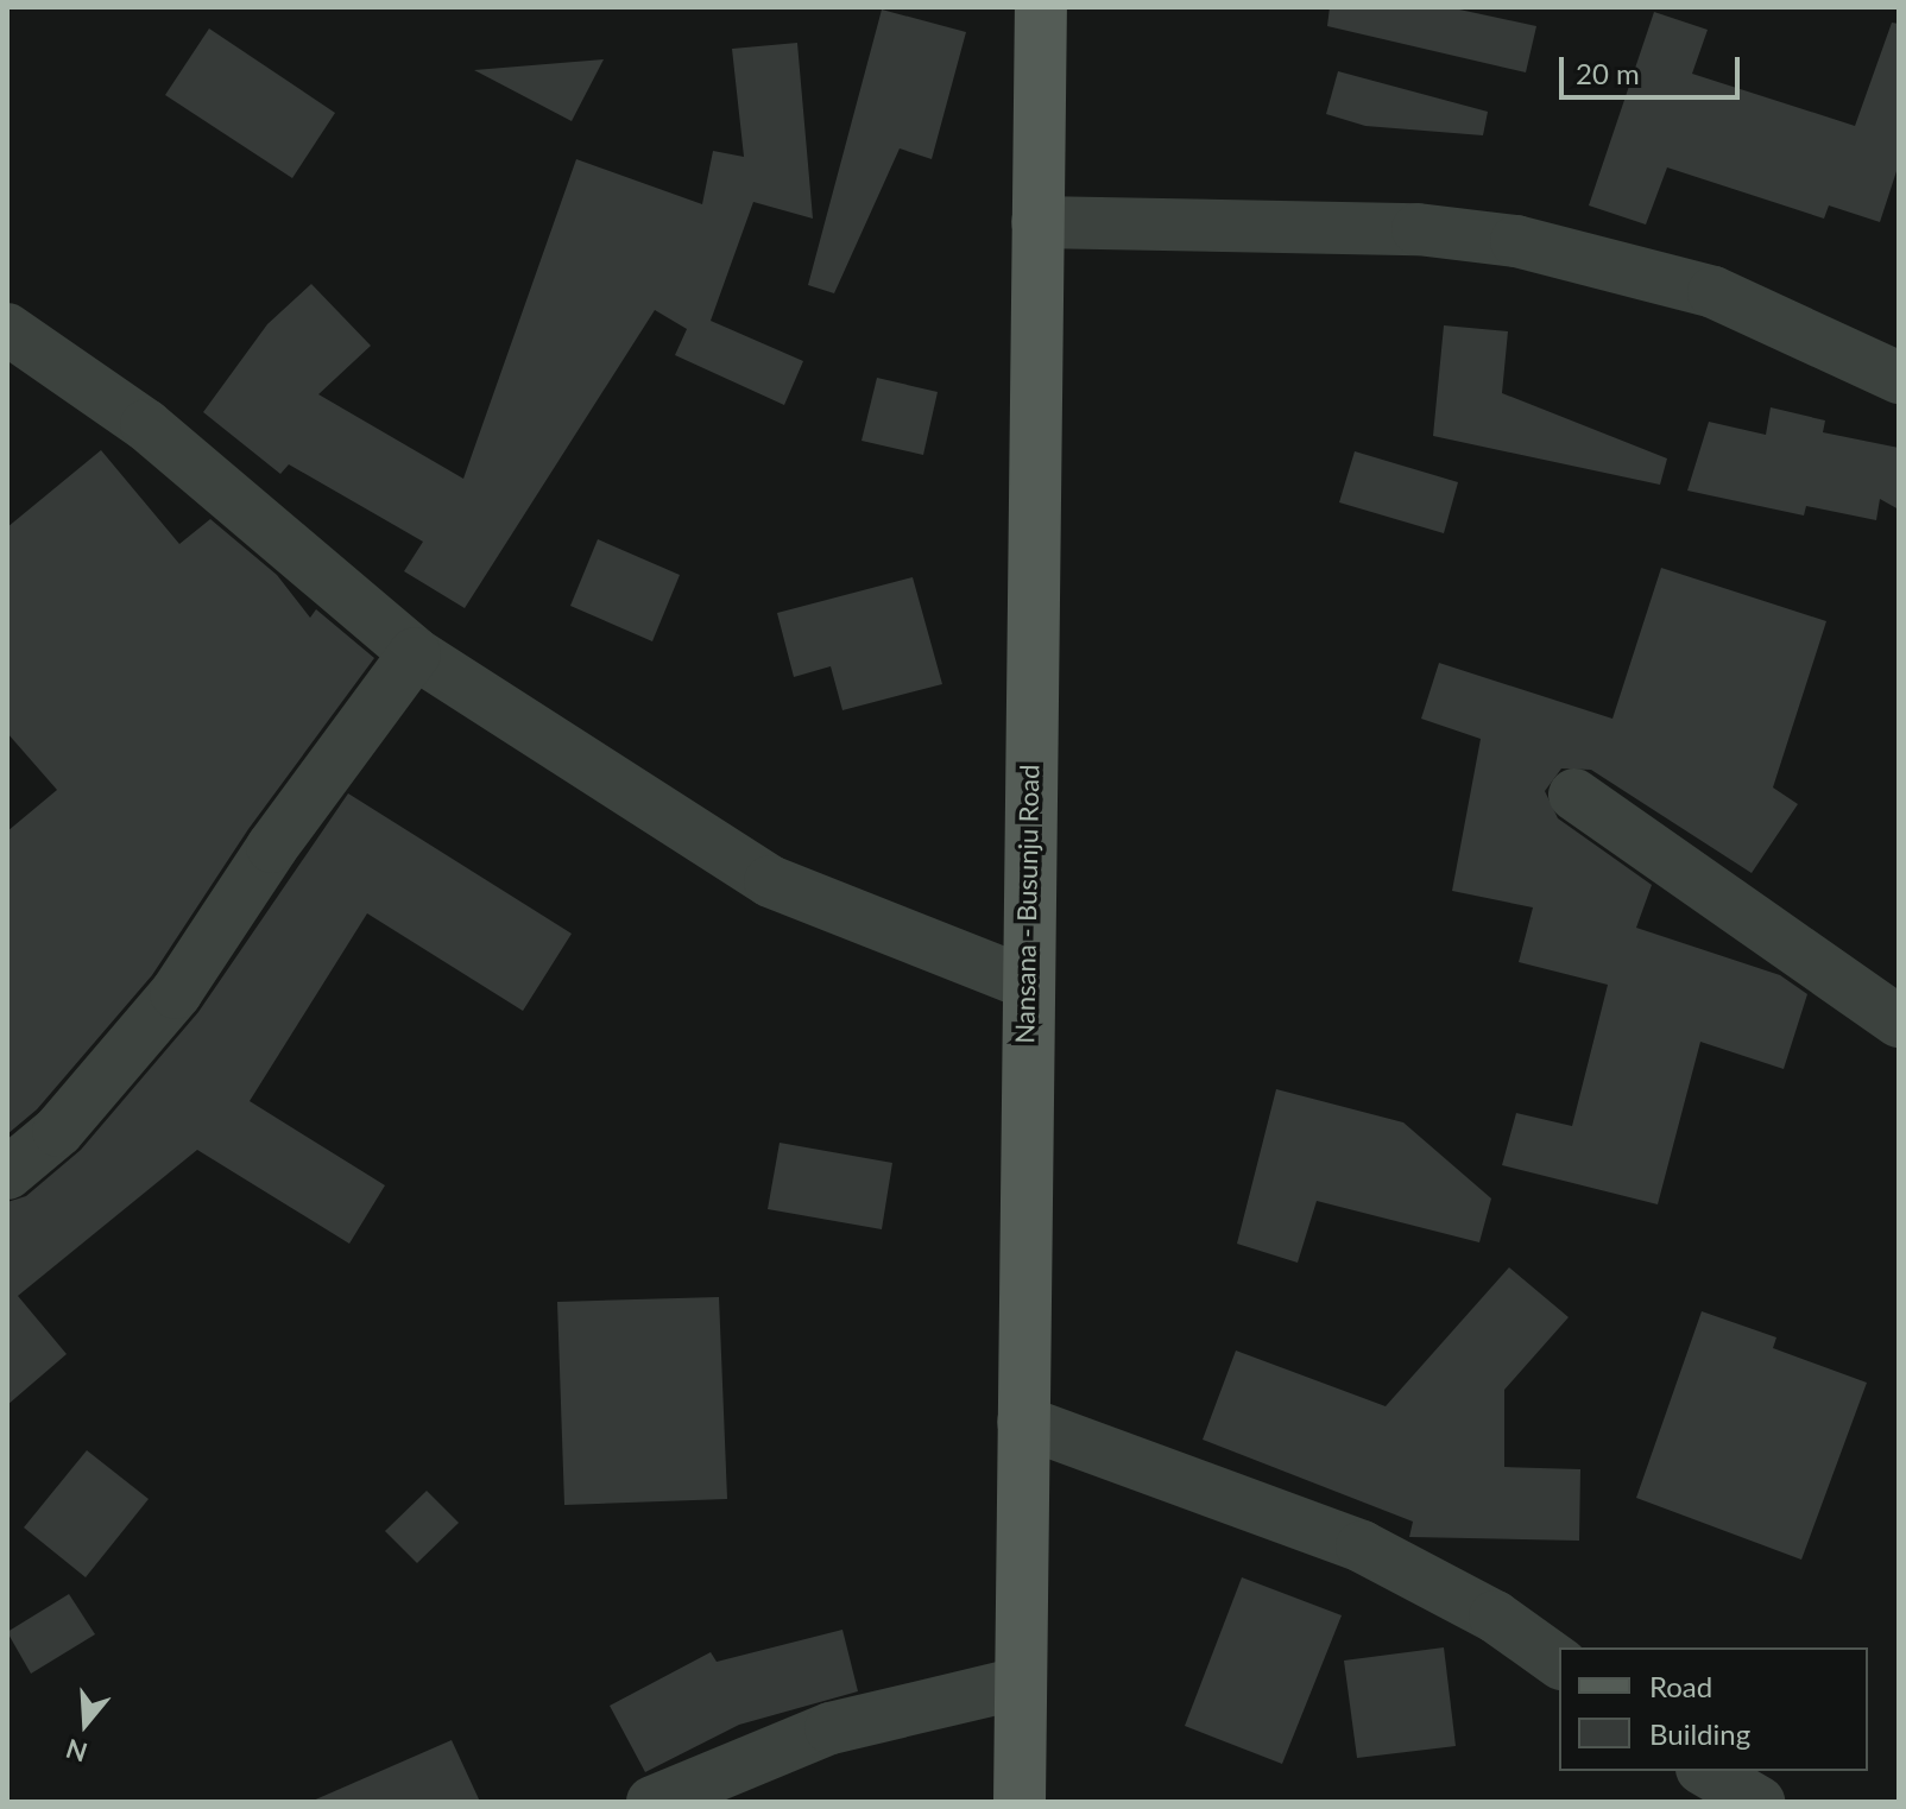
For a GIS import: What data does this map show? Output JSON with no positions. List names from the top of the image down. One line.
{"streets":{"main road":["Nansana - Busunju Road"]},"legend":["Road","Building"],"scale_bar":"20 m","north":"bottom"}
